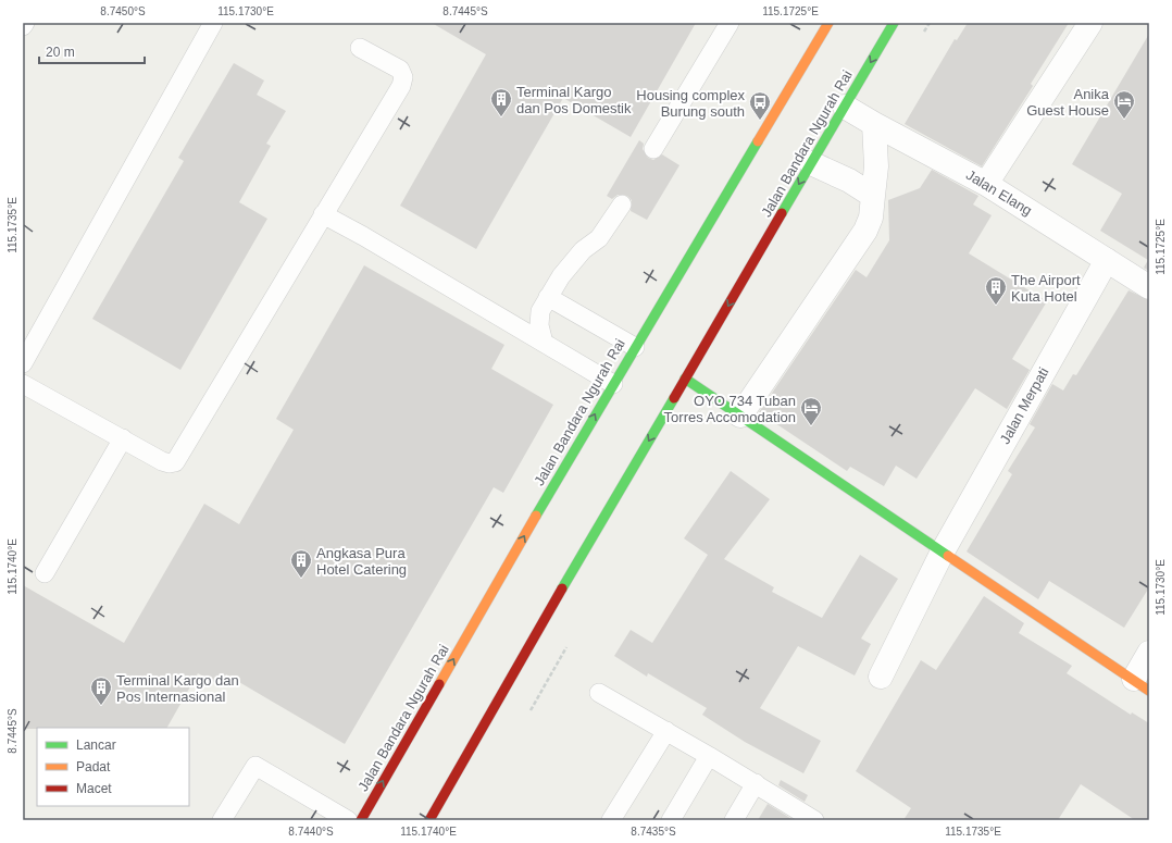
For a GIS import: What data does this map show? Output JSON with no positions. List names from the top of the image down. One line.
{"streets":{"street":["Jalan Bandara Ngurah Rai","Jalan Elang","Jalan Merpati"]},"crossings":[["Jalan Bandara Ngurah Rai","Jalan Elang"],["Jalan Elang","Jalan Merpati"]],"places":{"building":["Terminal Kargo dan Pos Domestik","The Airport Kuta Hotel","Angkasa Pura Hotel Catering","Terminal Kargo dan Pos Internasional"],"hotel":["Anika Guest House","OYO 734 Tuban Torres Accomodation"],"bus stop":["Housing complex Burung south"]},"legend":["Lancar","Padat","Macet"],"scale_bar":"20 m","coordinates":["8.7450°S","115.1730°E","8.7445°S","115.1725°E","115.1735°E","115.1740°E","8.7440°S","8.7435°S"]}
